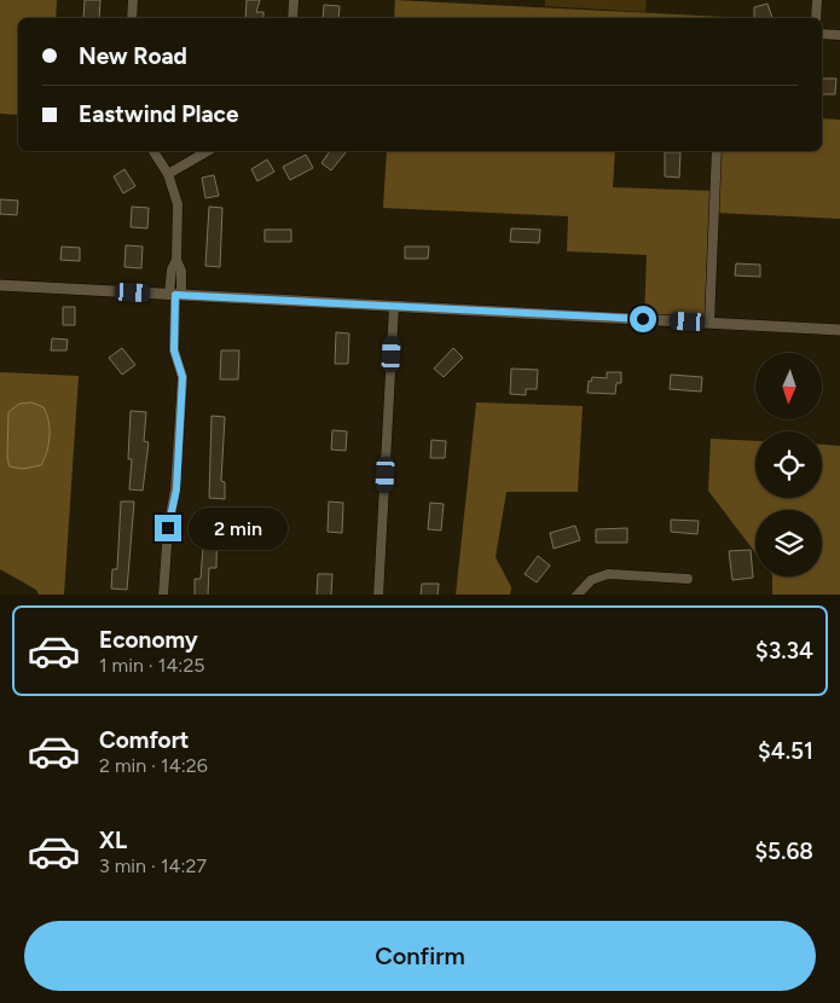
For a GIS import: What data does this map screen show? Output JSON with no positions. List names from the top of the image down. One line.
{"north":"bottom","page":{"banner":["New Road","Eastwind Place"],"bubble":"2 min","list":[{"name":"Economy","note":"1 min · 14:25","value":"$3.34"},{"name":"Comfort","note":"2 min · 14:26","value":"$4.51"},{"name":"XL","note":"3 min · 14:27","value":"$5.68"}],"buttons":"Confirm"}}
